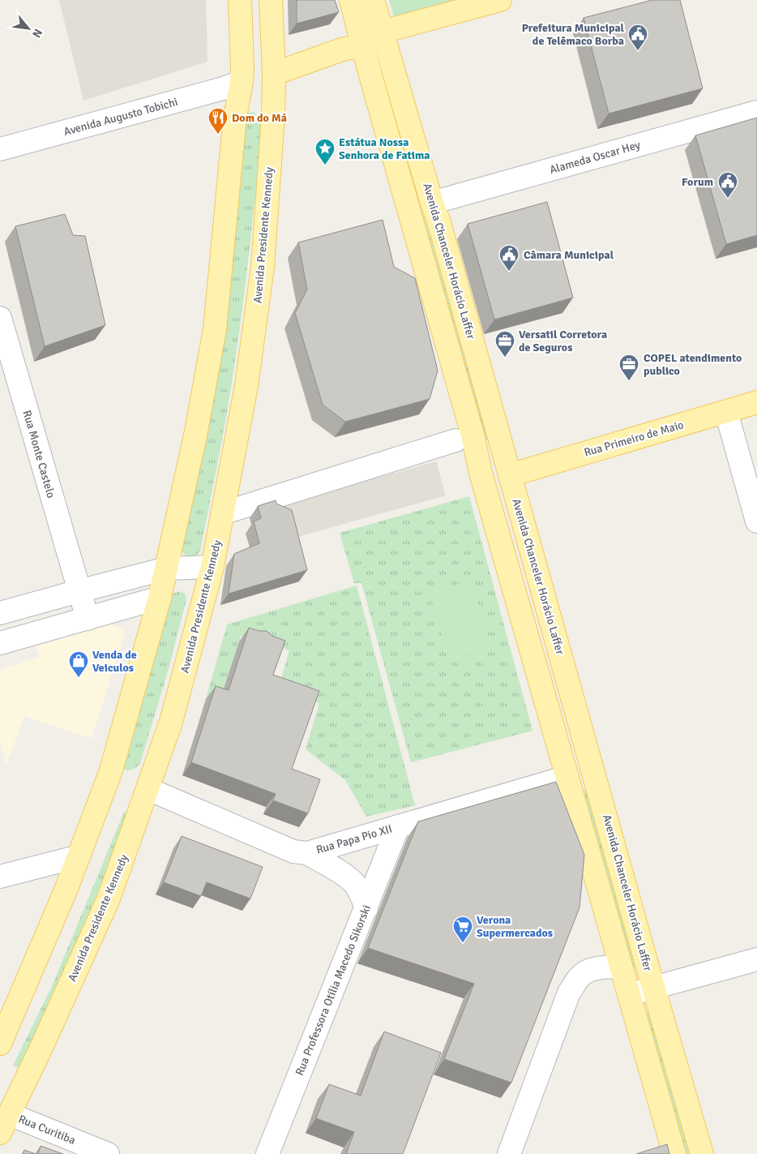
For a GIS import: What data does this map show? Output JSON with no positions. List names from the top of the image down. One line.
{"streets":{"main road":["Avenida Presidente Kennedy","Avenida Chanceler Horácio Laffer","Rua Primeiro de Maio"],"street":["Avenida Augusto Tobichi","Alameda Oscar Hey","Rua Monte Castelo","Rua Papa Pio XII","Rua Professora Otília Macedo Sikorski","Rua Curitiba"]},"crossings":[["Alameda Oscar Hey","Avenida Chanceler Horácio Laffer"],["Avenida Presidente Kennedy","Rua Papa Pio XII"],["Avenida Presidente Kennedy","Rua Curitiba"],["Avenida Chanceler Horácio Laffer","Rua Primeiro de Maio"],["Rua Papa Pio XII","Rua Professora Otília Macedo Sikorski"]],"places":{"public building":["Prefeitura Municipal de Telêmaco Borba","Forum","Câmara Municipal"],"restaurant":["Dom do Má"],"place":["Estátua Nossa Senhora de Fatima"],"office":["Versatil Corretora de Seguros","COPEL atendimento publico"],"shop":["Venda de Veiculos"],"supermarket":["Verona Supermercados"]},"north":"bottom right"}
